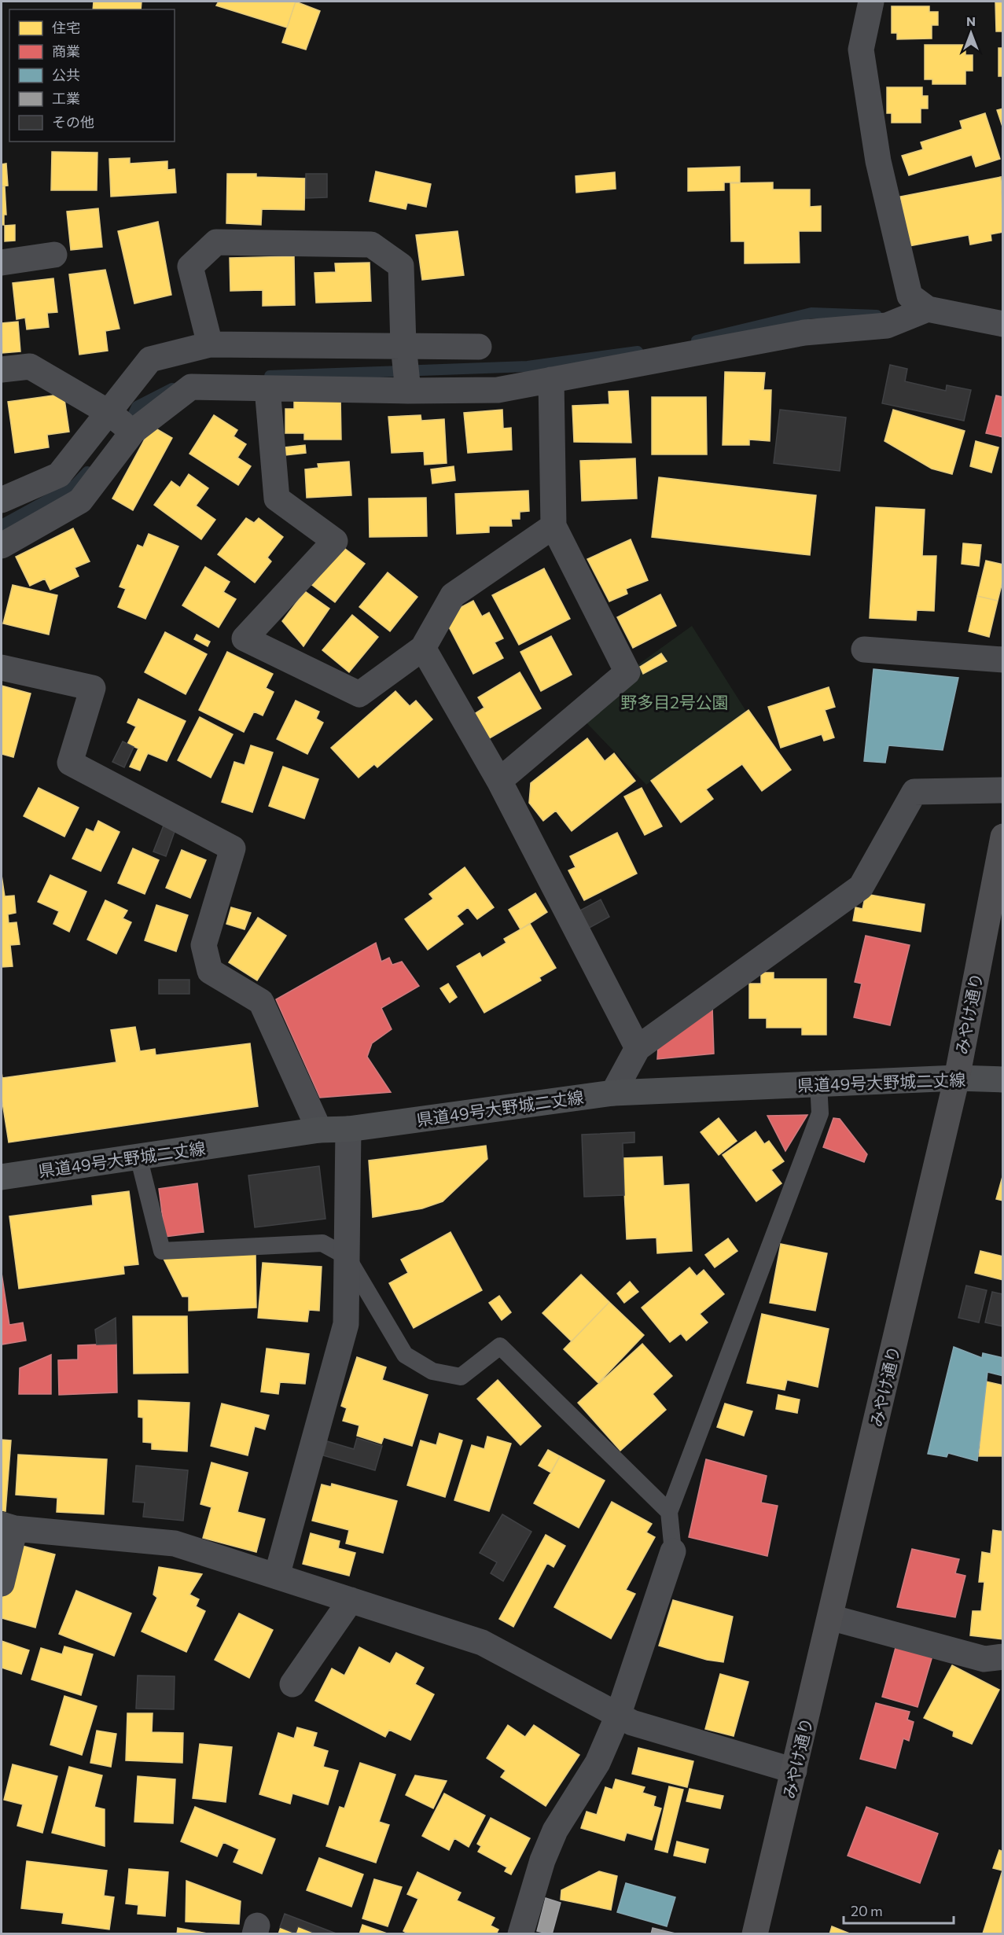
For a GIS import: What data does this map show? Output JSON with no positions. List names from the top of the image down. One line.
{"streets":{"highway":["みやけ通り"],"main road":["県道49号大野城二丈線"]},"crossings":[["みやけ通り","県道49号大野城二丈線"]],"parks":["野多目2号公園"],"legend":["住宅","商業","公共","工業","その他"],"scale_bar":"20 m","north":"top"}
